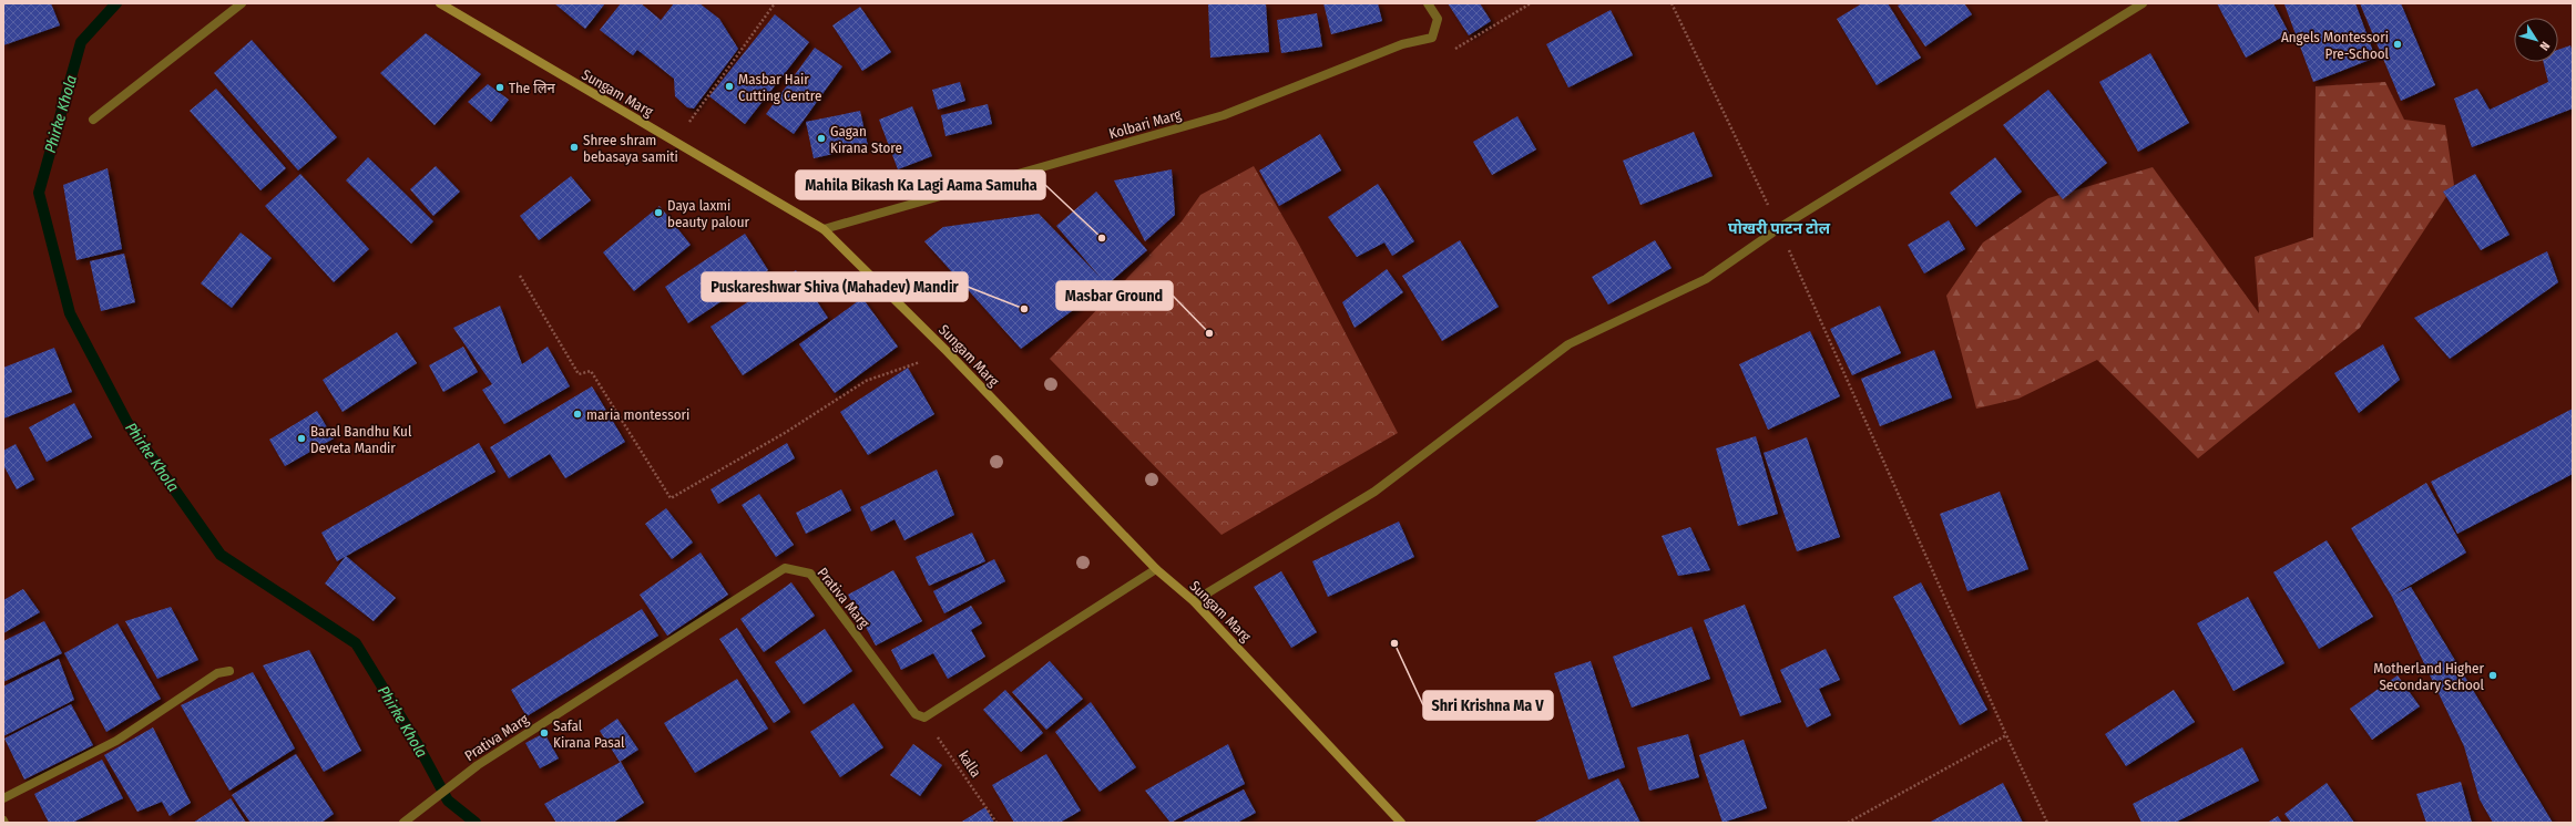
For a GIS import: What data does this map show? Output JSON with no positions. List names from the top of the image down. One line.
{"streets":{"main road":["Sungam Marg"],"street":["Kolbari Marg","Prativa Marg"],"path":["kalla"]},"crossings":[["Sungam Marg","Kolbari Marg"],["Prativa Marg","kalla"]],"districts":["पोखरी पाटन टोल"],"water":["Phirke Khola"],"places":["Angels Montessori Pre-School","Masbar Hair Cutting Centre","The लिन","Gagan Kirana Store","Shree shram bebasaya samiti","Daya laxmi beauty palour","Mahila Bikash Ka Lagi Aama Samuha","Puskareshwar Shiva (Mahadev) Mandir","Masbar Ground","maria montessori","Baral Bandhu Kul Deveta Mandir","Shri Krishna Ma V","Motherland Higher Secondary School","Safal Kirana Pasal"],"north":"bottom right"}
